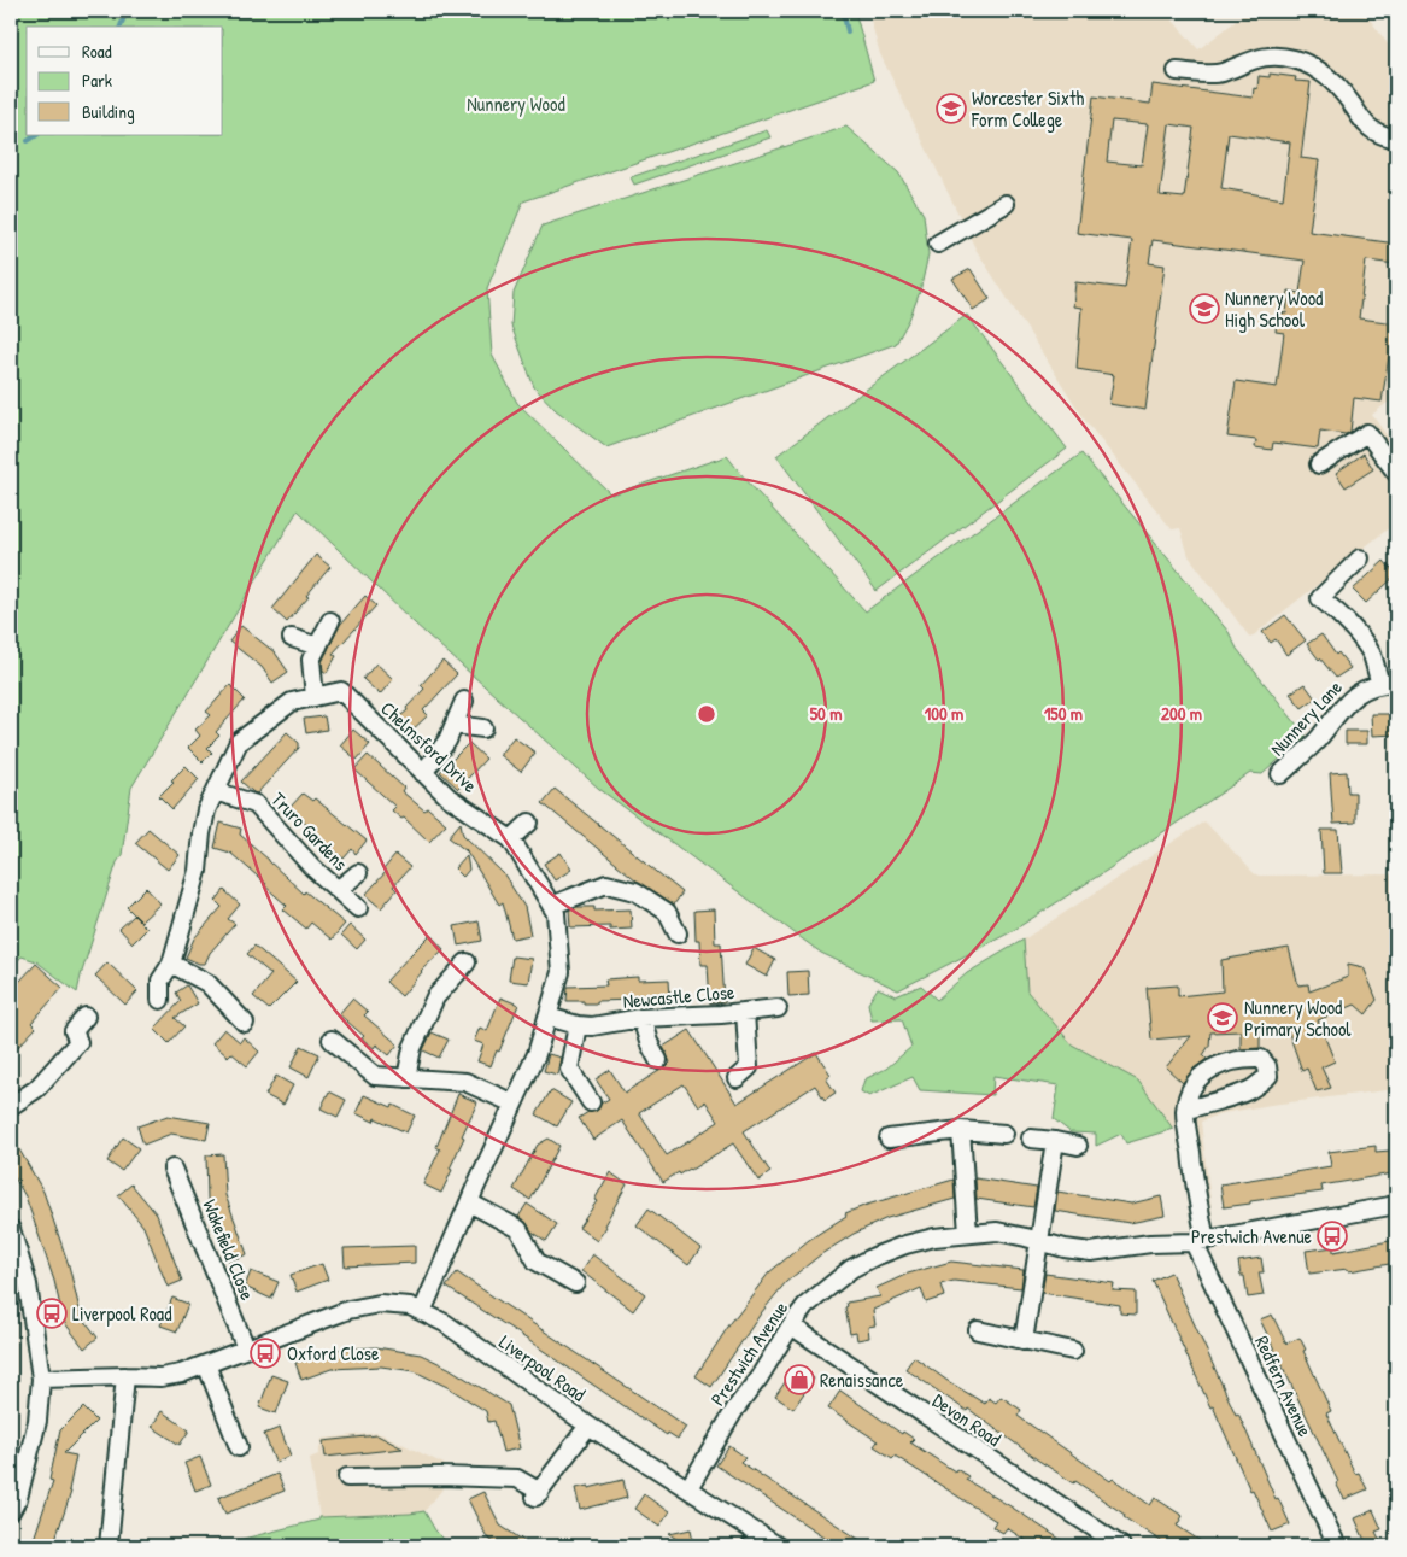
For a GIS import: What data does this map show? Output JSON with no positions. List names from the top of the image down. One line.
{"streets":{"street":["Nunnery Lane","Chelmsford Drive","Truro Gardens","Newcastle Close","Wakefield Close","Prestwich Avenue","Liverpool Road","Redfern Avenue","Devon Road"]},"crossings":[["Chelmsford Drive","Truro Gardens"],["Chelmsford Drive","Newcastle Close"],["Chelmsford Drive","Liverpool Road"],["Wakefield Close","Liverpool Road"],["Prestwich Avenue","Liverpool Road"],["Prestwich Avenue","Redfern Avenue"],["Prestwich Avenue","Devon Road"]],"parks":["Nunnery Wood"],"places":{"school or university":["Worcester Sixth Form College","Nunnery Wood High School","Nunnery Wood Primary School"],"bus stop":["Prestwich Avenue","Liverpool Road","Oxford Close"],"shop":["Renaissance"]},"legend":["Road","Park","Building"],"rings":["50 m","100 m","150 m","200 m"]}
